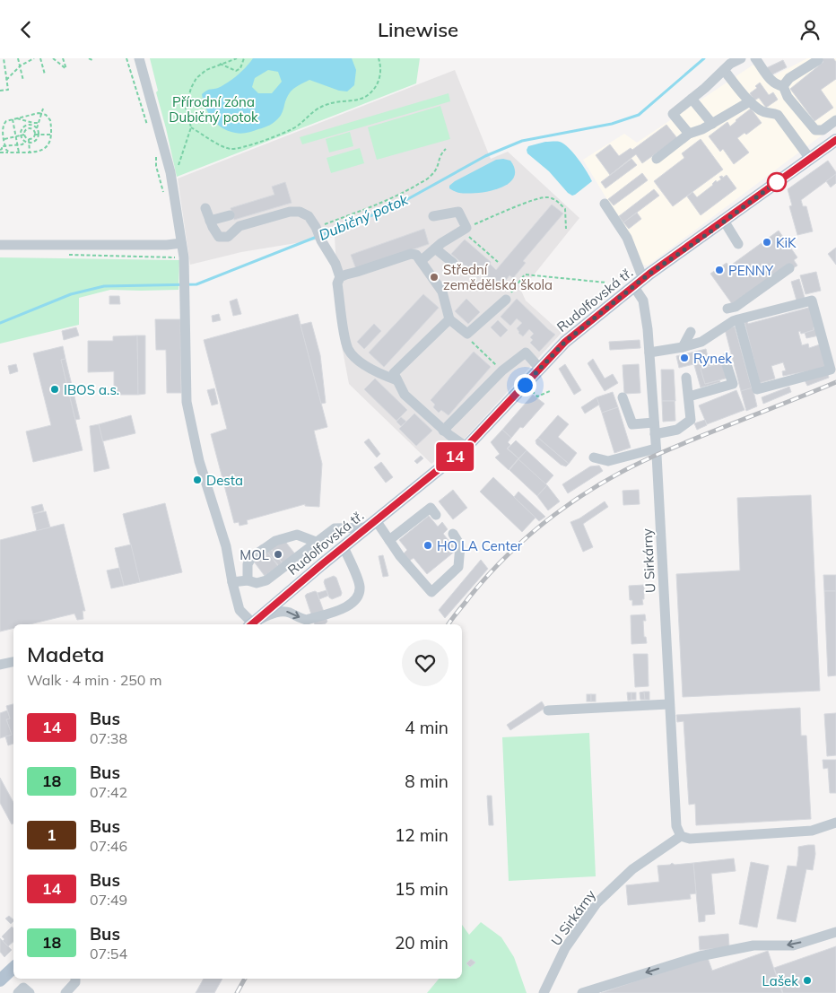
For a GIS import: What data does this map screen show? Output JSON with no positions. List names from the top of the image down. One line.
{"streets":{"main road":["Rudolfovská tř."],"street":["U Sirkárny"]},"crossings":[["Rudolfovská tř.","U Sirkárny"]],"water":["Dubičný potok"],"parks":["Přírodní zóna Dubičný potok"],"places":["KiK","PENNY","Střední zemědělská škola","Rynek","IBOS a.s.","Desta","HO LA Center","MOL","Lašek"],"lines":["bus line 14"],"page":{"header":"Linewise","on_map":"14","heading":["Madeta","Walk · 4 min · 250 m"],"list":[{"mark":"14","name":"Bus","note":"07:38","value":"4 min"},{"mark":"18","name":"Bus","note":"07:42","value":"8 min"},{"mark":"1","name":"Bus","note":"07:46","value":"12 min"},{"mark":"14","name":"Bus","note":"07:49","value":"15 min"},{"mark":"18","name":"Bus","note":"07:54","value":"20 min"}]}}
